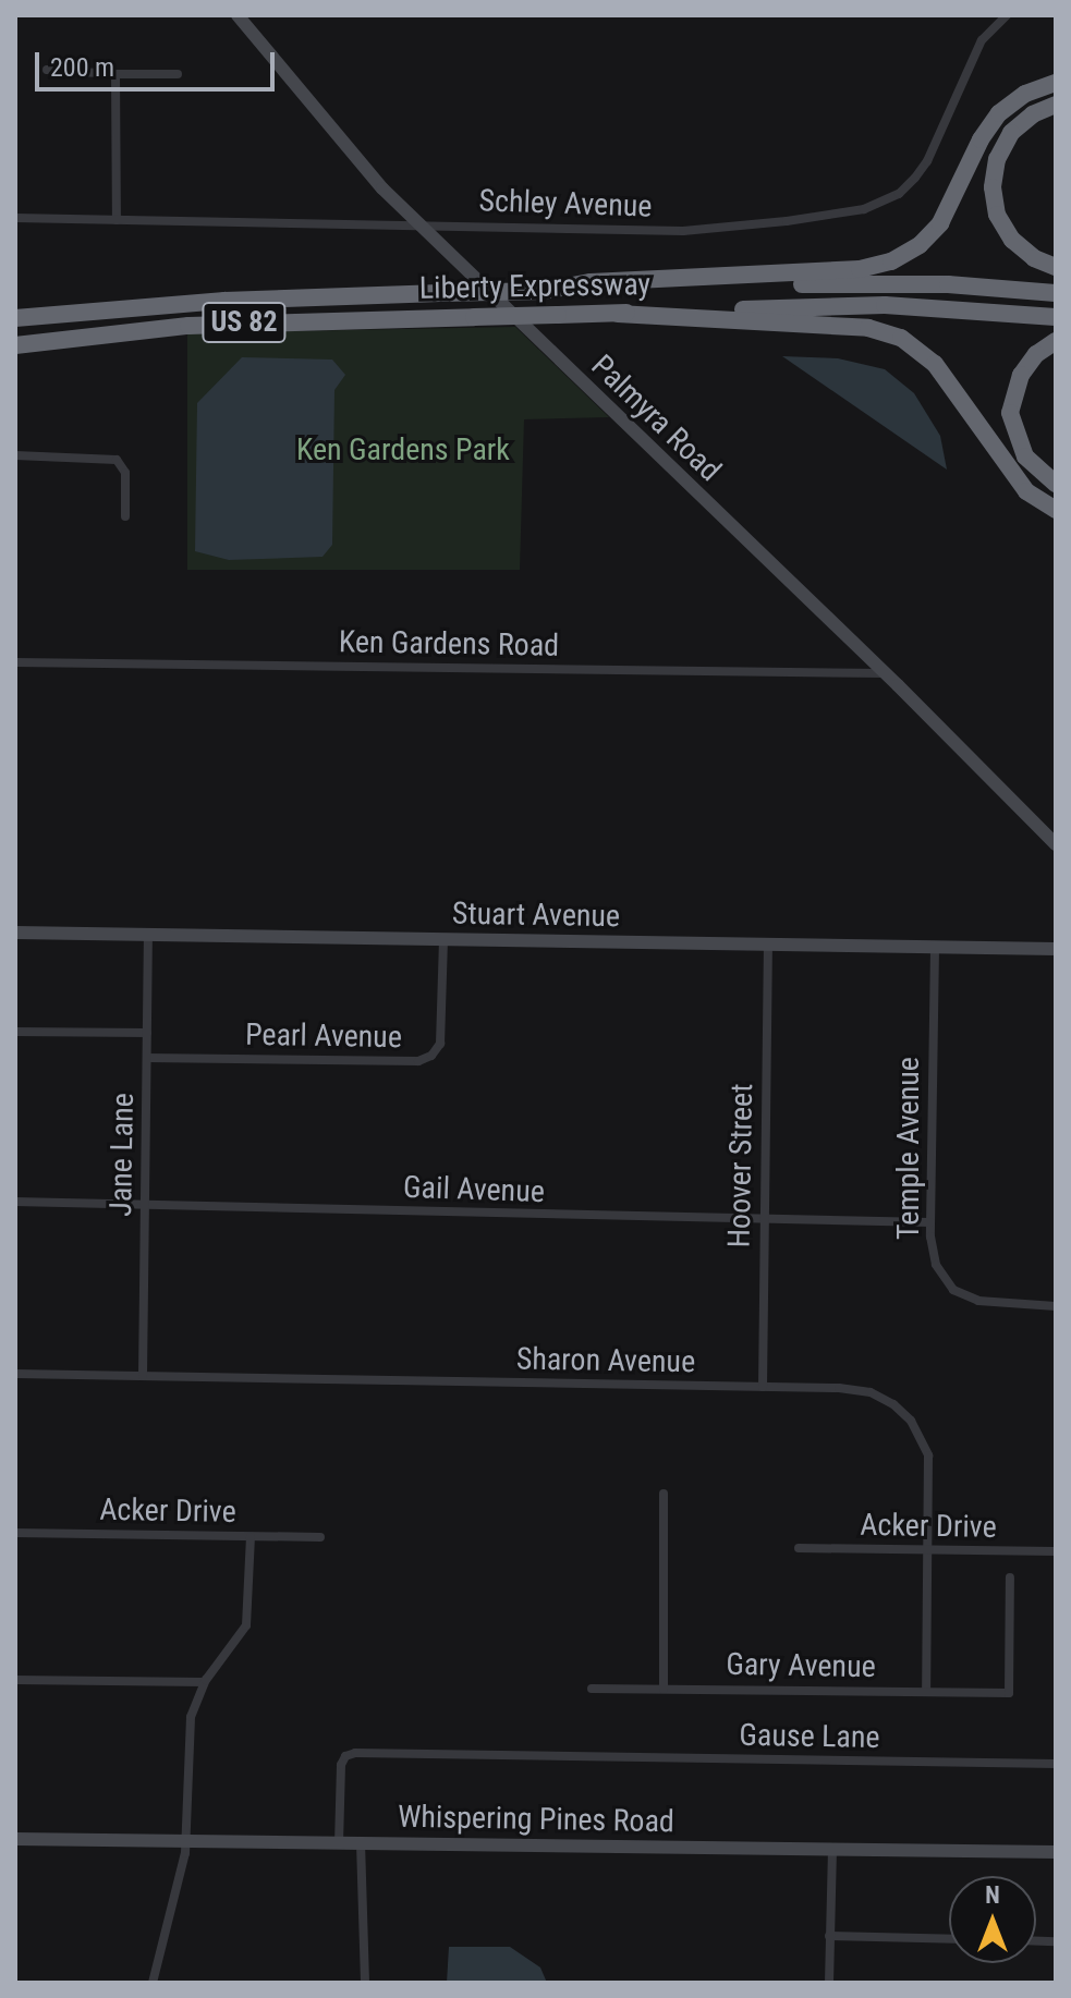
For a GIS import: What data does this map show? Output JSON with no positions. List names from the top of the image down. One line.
{"streets":{"highway":["Liberty Expressway","US 82"],"street":["Schley Avenue","Palmyra Road","Ken Gardens Road","Stuart Avenue","Pearl Avenue","Temple Avenue","Jane Lane","Hoover Street","Gail Avenue","Sharon Avenue","Acker Drive","Gary Avenue","Gause Lane","Whispering Pines Road"]},"crossings":[["Schley Avenue","Palmyra Road"],["Palmyra Road","Ken Gardens Road"],["Stuart Avenue","Pearl Avenue"],["Stuart Avenue","Temple Avenue"],["Stuart Avenue","Jane Lane"],["Stuart Avenue","Hoover Street"],["Pearl Avenue","Jane Lane"],["Temple Avenue","Gail Avenue"],["Jane Lane","Gail Avenue"],["Jane Lane","Sharon Avenue"],["Hoover Street","Gail Avenue"],["Hoover Street","Sharon Avenue"],["Sharon Avenue","Acker Drive"],["Sharon Avenue","Gary Avenue"],["Gause Lane","Whispering Pines Road"]],"parks":["Ken Gardens Park"],"scale_bar":"200 m","north":"top"}
